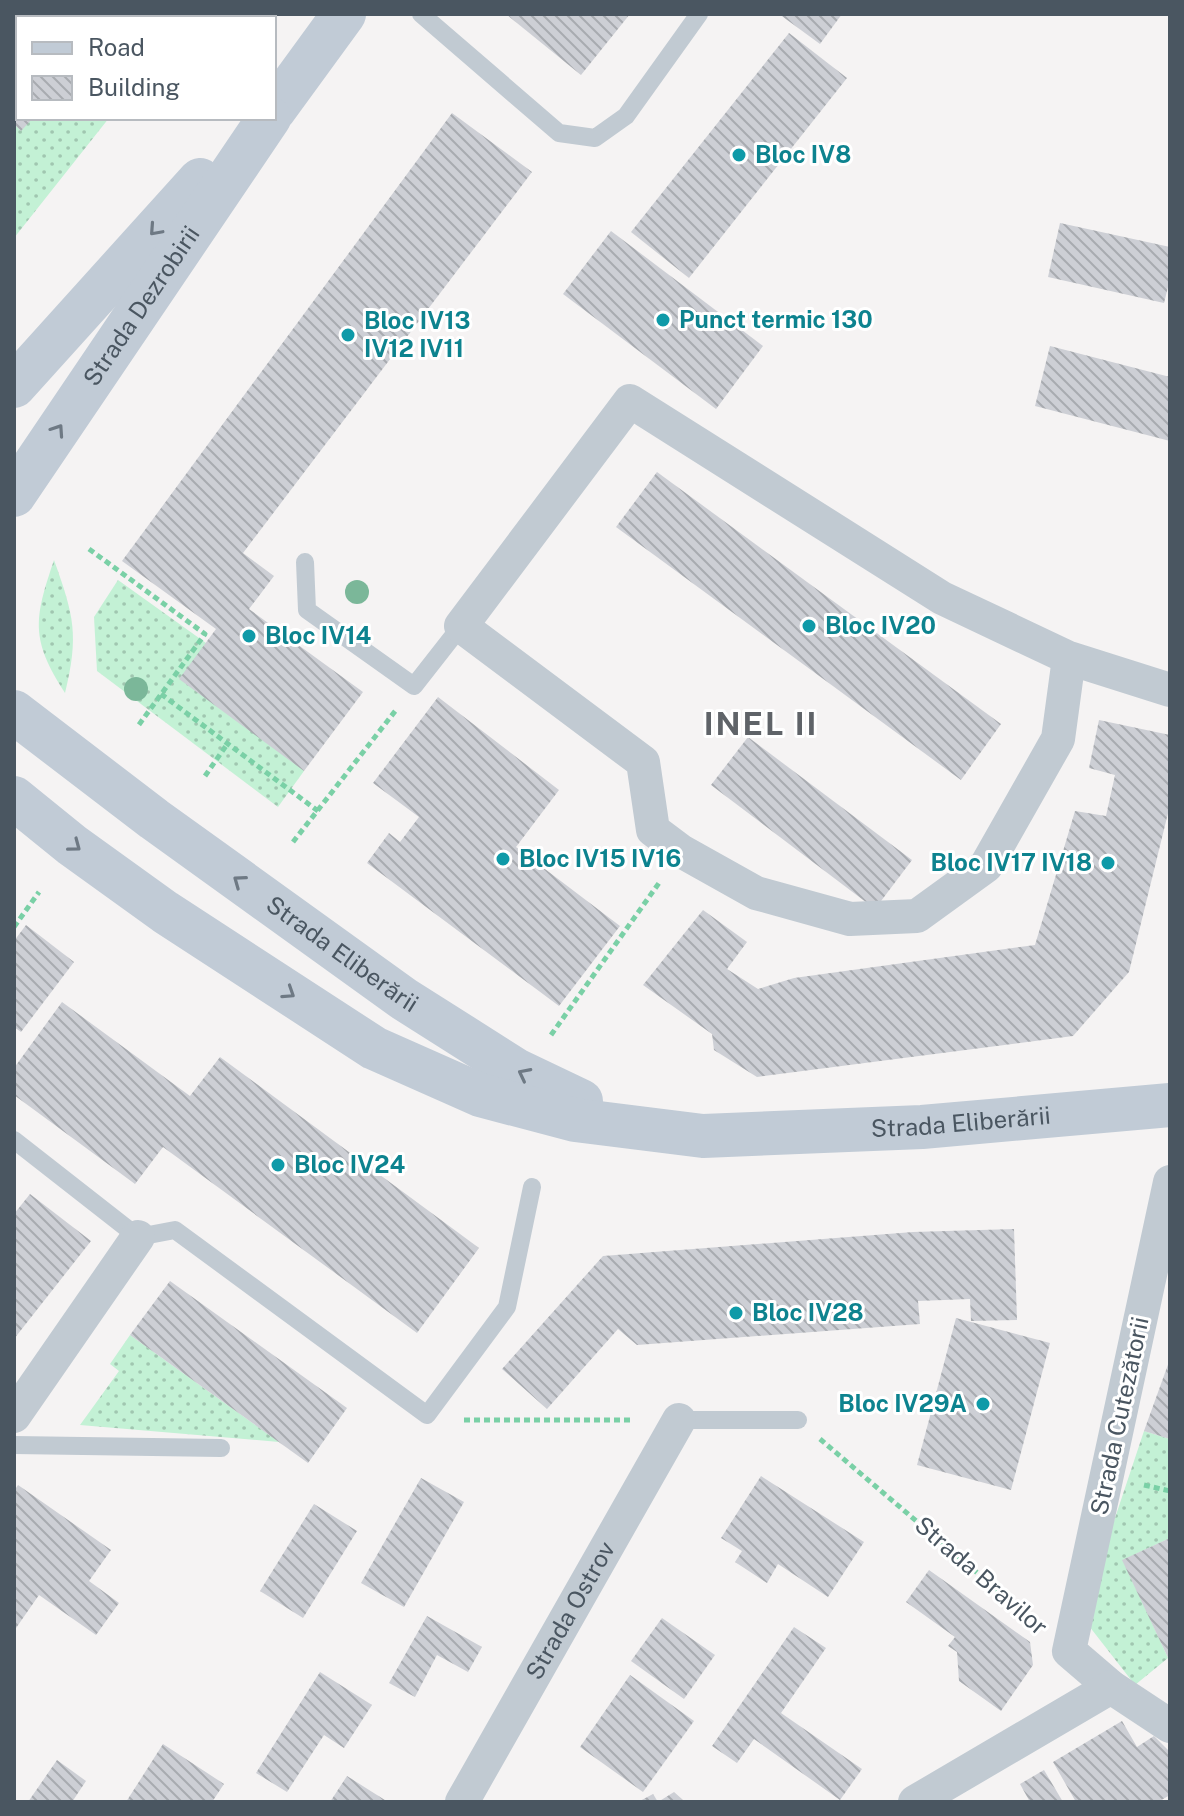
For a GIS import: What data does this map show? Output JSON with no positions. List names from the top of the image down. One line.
{"streets":{"street":["Strada Dezrobirii","Strada Eliberării","Strada Cutezătorii","Strada Bravilor","Strada Ostrov"]},"crossings":[["Strada Cutezătorii","Strada Bravilor"]],"districts":["INEL II"],"places":["Bloc IV8","Punct termic 130","Bloc IV13 IV12 IV11","Bloc IV20","Bloc IV14","Bloc IV15 IV16","Bloc IV17 IV18","Bloc IV24","Bloc IV28","Bloc IV29A"],"legend":["Road","Building"]}
